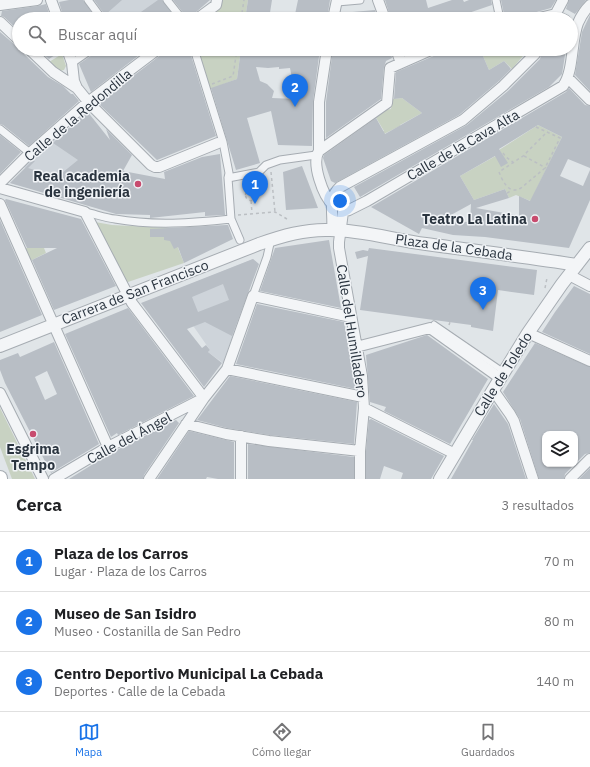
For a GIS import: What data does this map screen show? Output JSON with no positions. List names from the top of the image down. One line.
{"streets":{"street":["Calle de la Redondilla","Calle de la Cava Alta","Plaza de la Cebada","Carrera de San Francisco","Calle del Humilladero","Calle de Toledo","Calle del Ángel"]},"crossings":[["Plaza de la Cebada","Carrera de San Francisco"],["Plaza de la Cebada","Calle del Humilladero"],["Plaza de la Cebada","Calle de Toledo"]],"places":["Real academia de ingeniería","Teatro La Latina","Esgrima Tempo"],"page":{"search":"Buscar aquí","pins":["2","1","3"],"heading":["Cerca","3 resultados"],"list":[{"mark":"1","name":"Plaza de los Carros","note":"Lugar · Plaza de los Carros","value":"70 m"},{"mark":"2","name":"Museo de San Isidro","note":"Museo · Costanilla de San Pedro","value":"80 m"},{"mark":"3","name":"Centro Deportivo Municipal La Cebada","note":"Deportes · Calle de la Cebada","value":"140 m"}],"nav":["Mapa","Cómo llegar","Guardados"]}}
